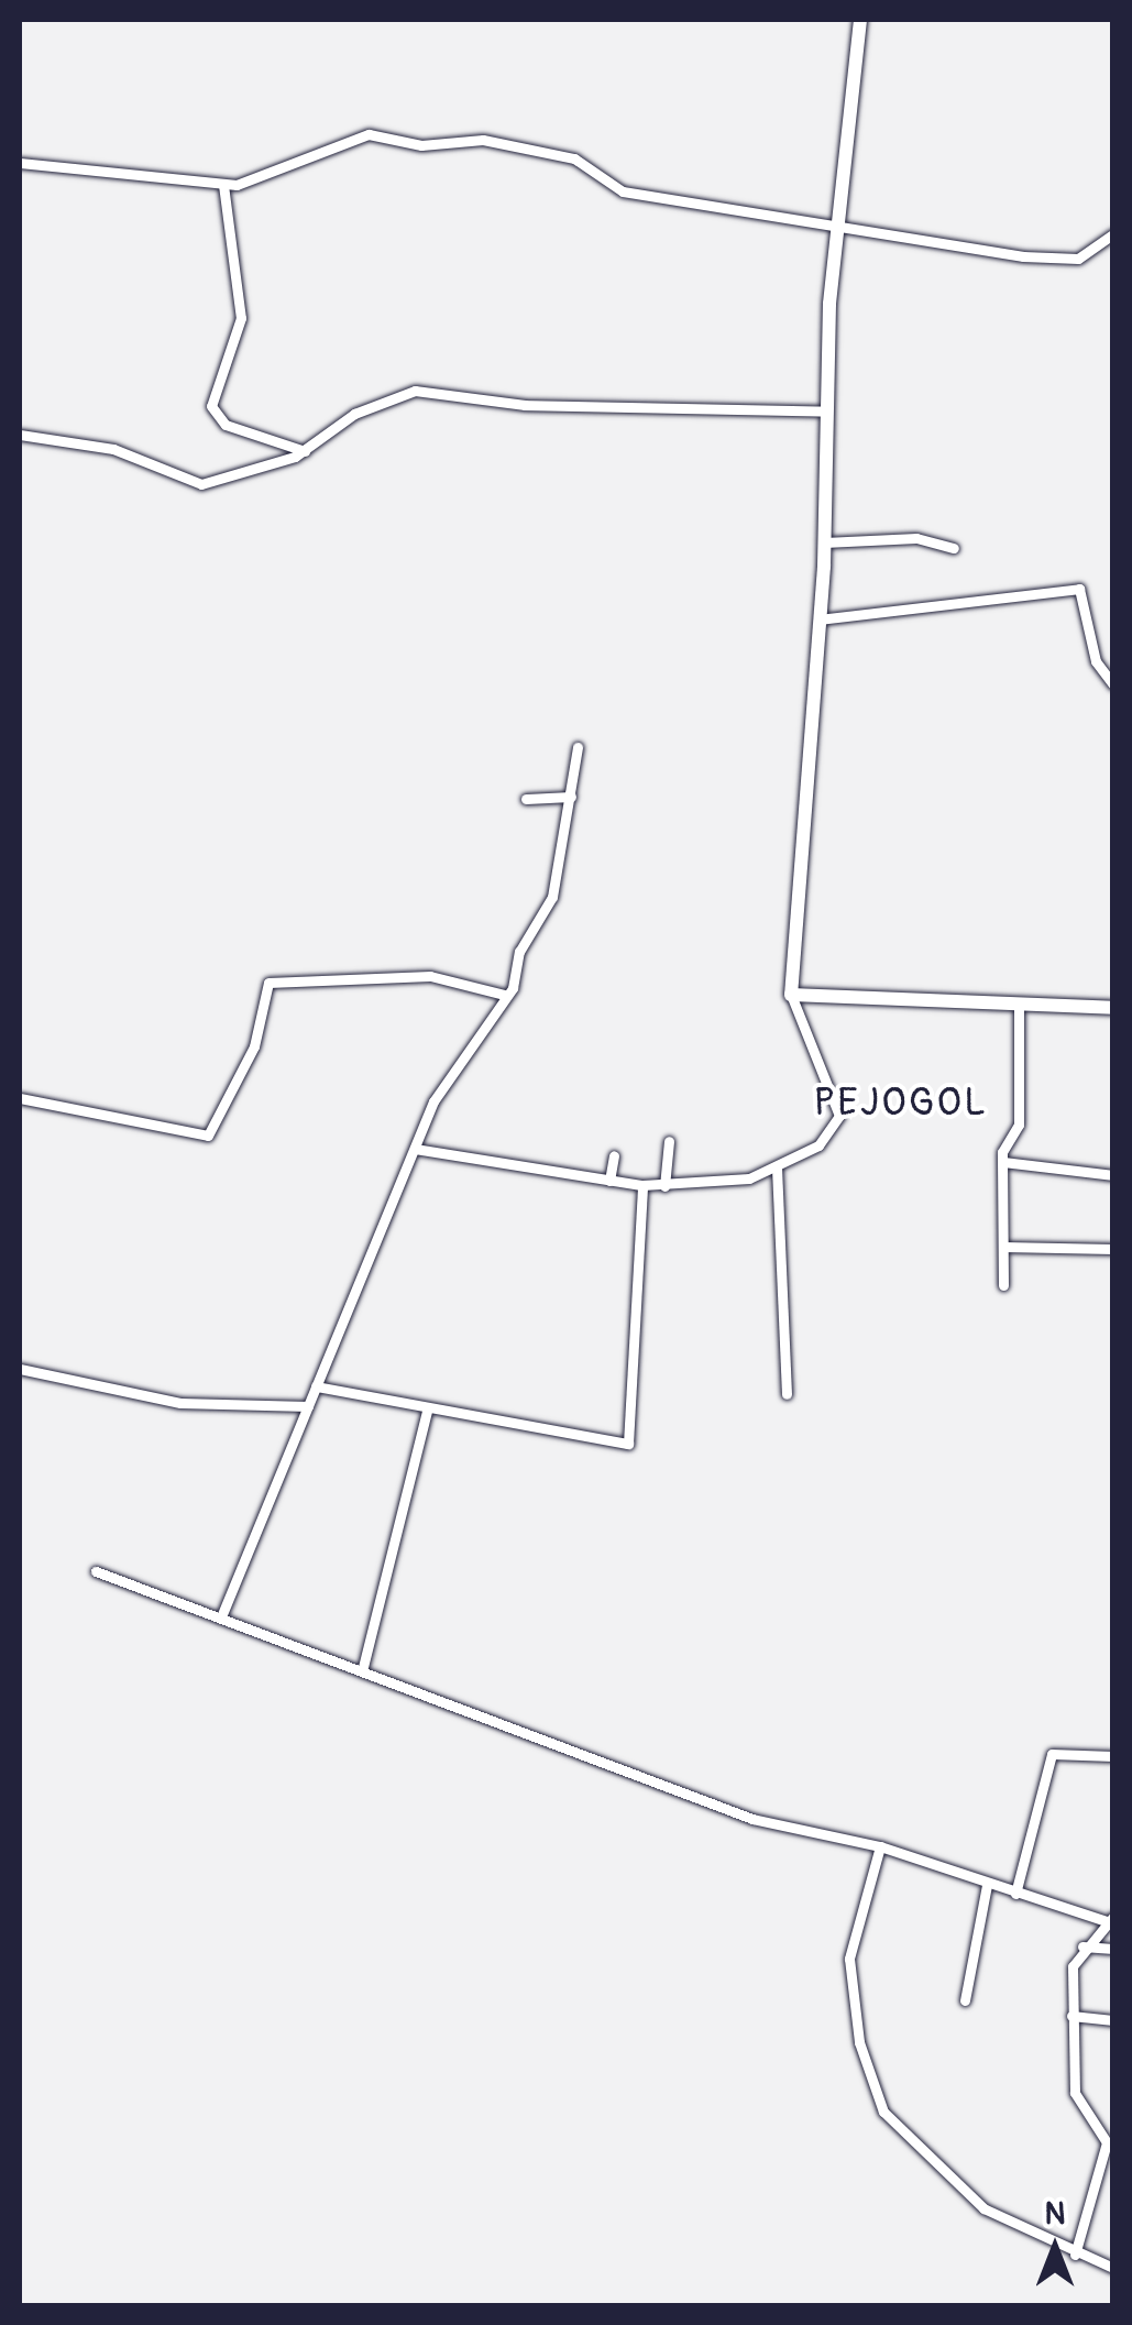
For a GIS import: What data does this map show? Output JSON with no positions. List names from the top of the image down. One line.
{"districts":["PEJOGOL"],"north":"top"}
